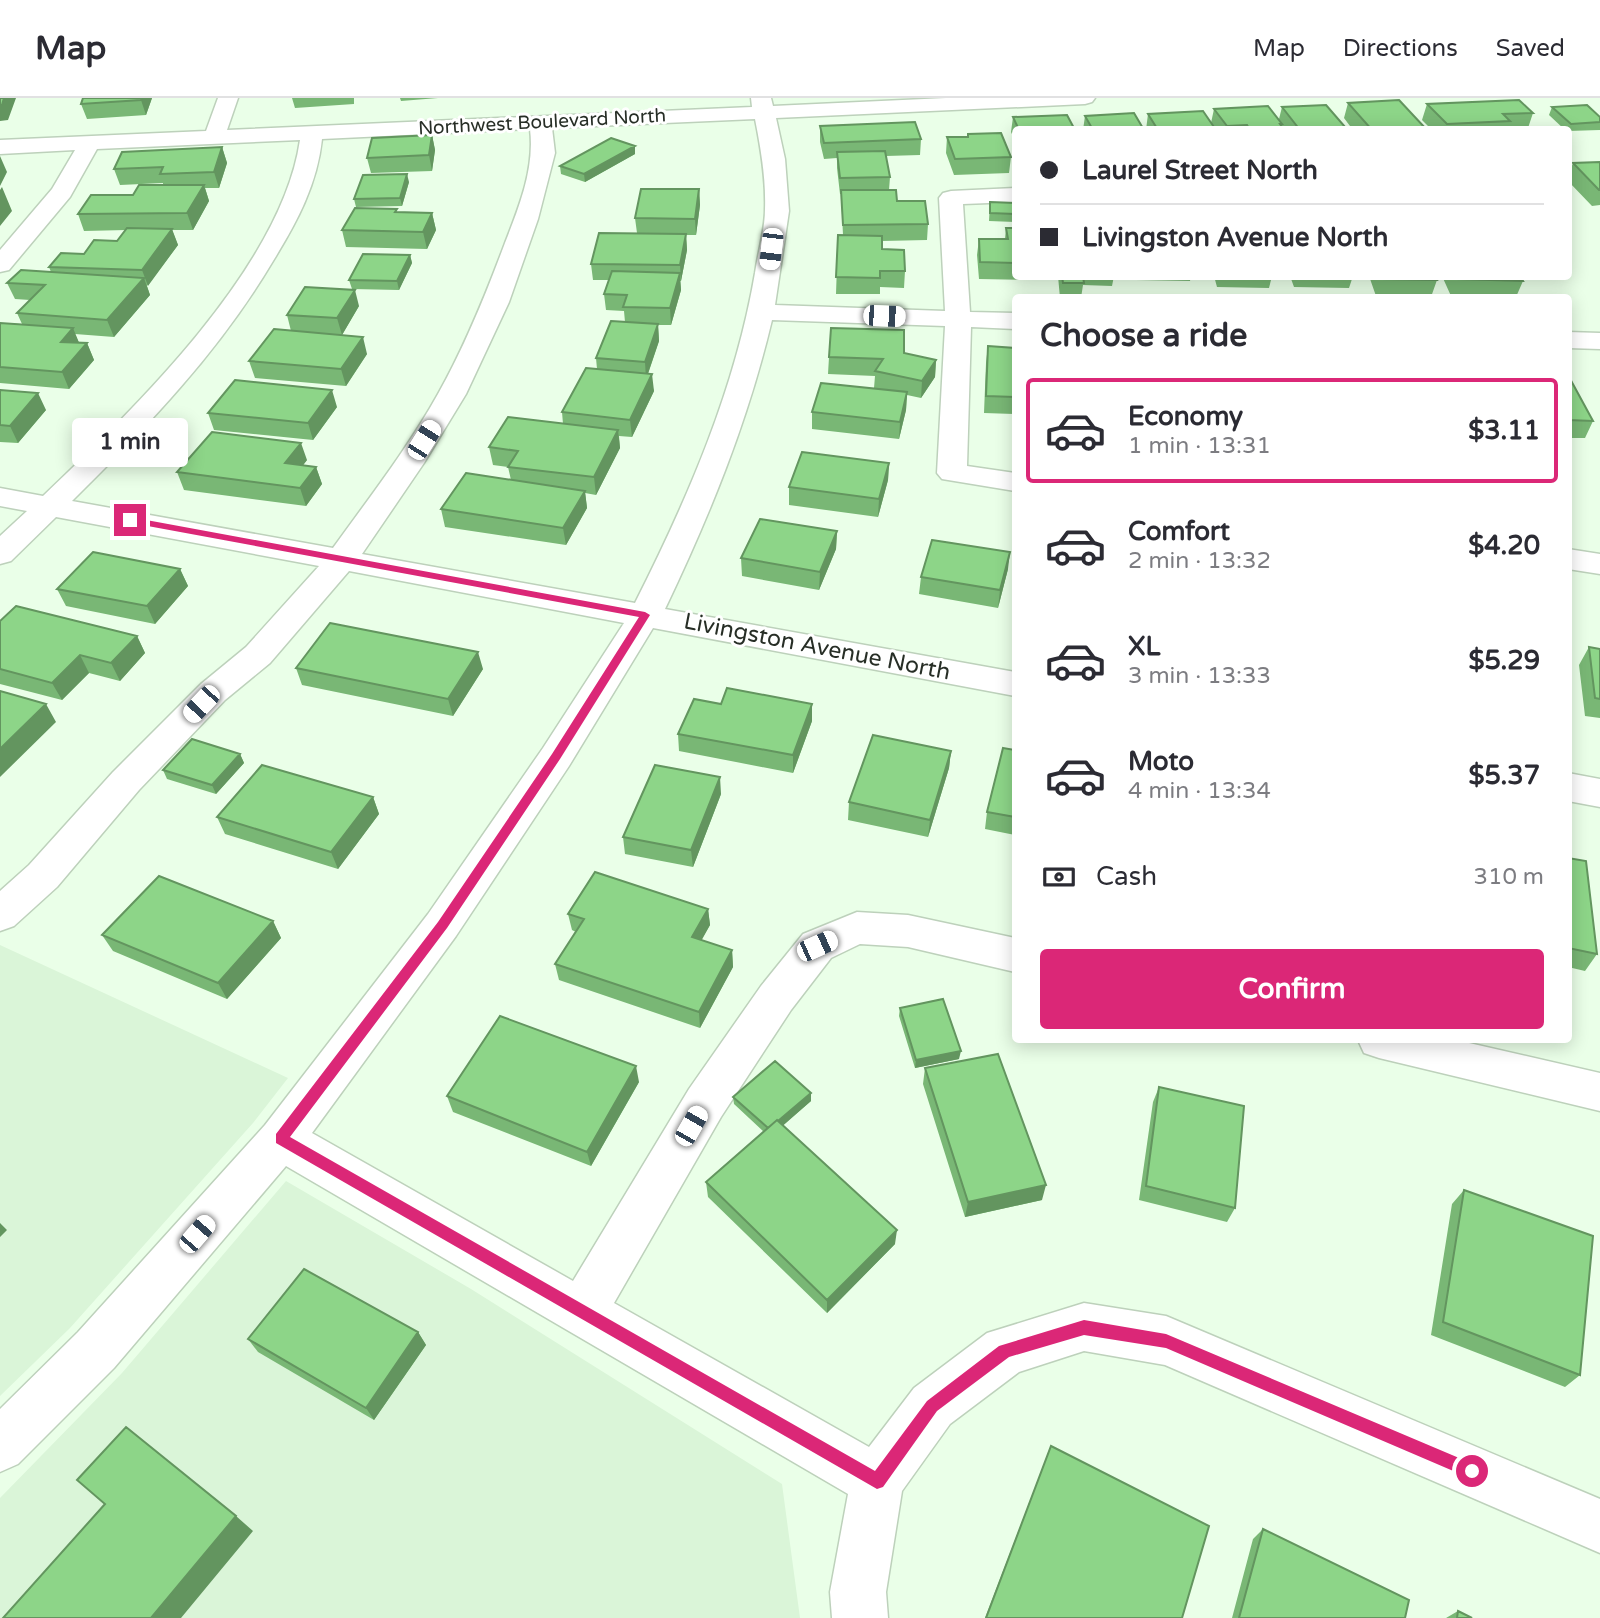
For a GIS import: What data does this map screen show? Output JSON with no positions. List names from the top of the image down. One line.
{"streets":{"street":["Northwest Boulevard North","Livingston Avenue North"]},"page":{"header":"Map","nav":["Map","Directions","Saved"],"banner":["Laurel Street North","Livingston Avenue North"],"heading":"Choose a ride","list":[{"name":"Economy","note":"1 min · 13:31","value":"$3.11"},{"name":"Comfort","note":"2 min · 13:32","value":"$4.20"},{"name":"XL","note":"3 min · 13:33","value":"$5.29"},{"name":"Moto","note":"4 min · 13:34","value":"$5.37"}],"bubble":"1 min","pay":["Cash","310 m"],"buttons":"Confirm"}}
